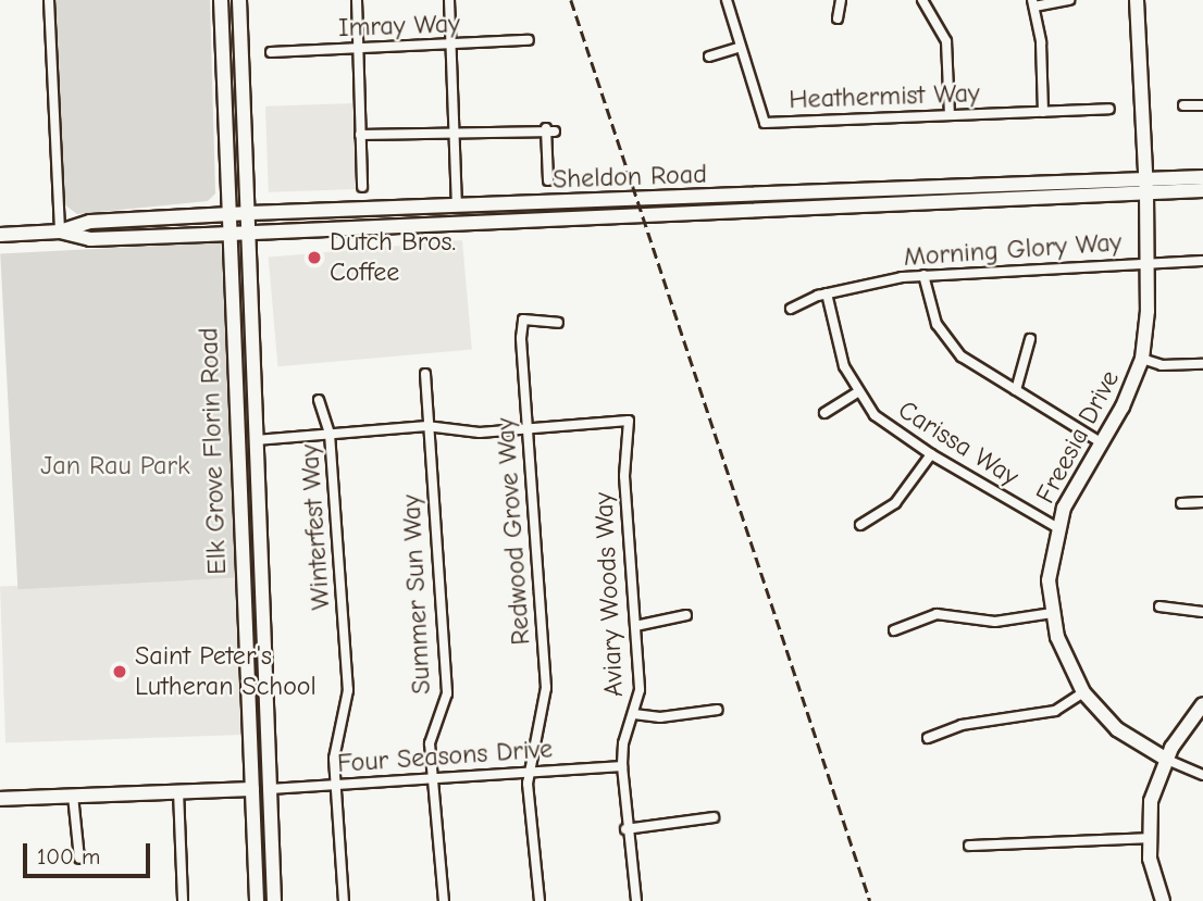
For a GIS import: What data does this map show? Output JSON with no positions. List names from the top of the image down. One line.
{"streets":{"main road":["Sheldon Road","Freesia Drive","Elk Grove Florin Road"],"street":["Imray Way","Heathermist Way","Morning Glory Way","Carissa Way","Winterfest Way","Redwood Grove Way","Summer Sun Way","Aviary Woods Way","Four Seasons Drive"]},"crossings":[["Sheldon Road","Freesia Drive"],["Sheldon Road","Elk Grove Florin Road"],["Morning Glory Way","Freesia Drive"],["Morning Glory Way","Carissa Way"],["Freesia Drive","Carissa Way"],["Elk Grove Florin Road","Four Seasons Drive"],["Winterfest Way","Four Seasons Drive"],["Redwood Grove Way","Aviary Woods Way"],["Redwood Grove Way","Four Seasons Drive"],["Summer Sun Way","Four Seasons Drive"],["Aviary Woods Way","Four Seasons Drive"]],"parks":["Jan Rau Park"],"places":["Dutch Bros. Coffee","Saint Peter's Lutheran School"],"scale_bar":"100 m"}
